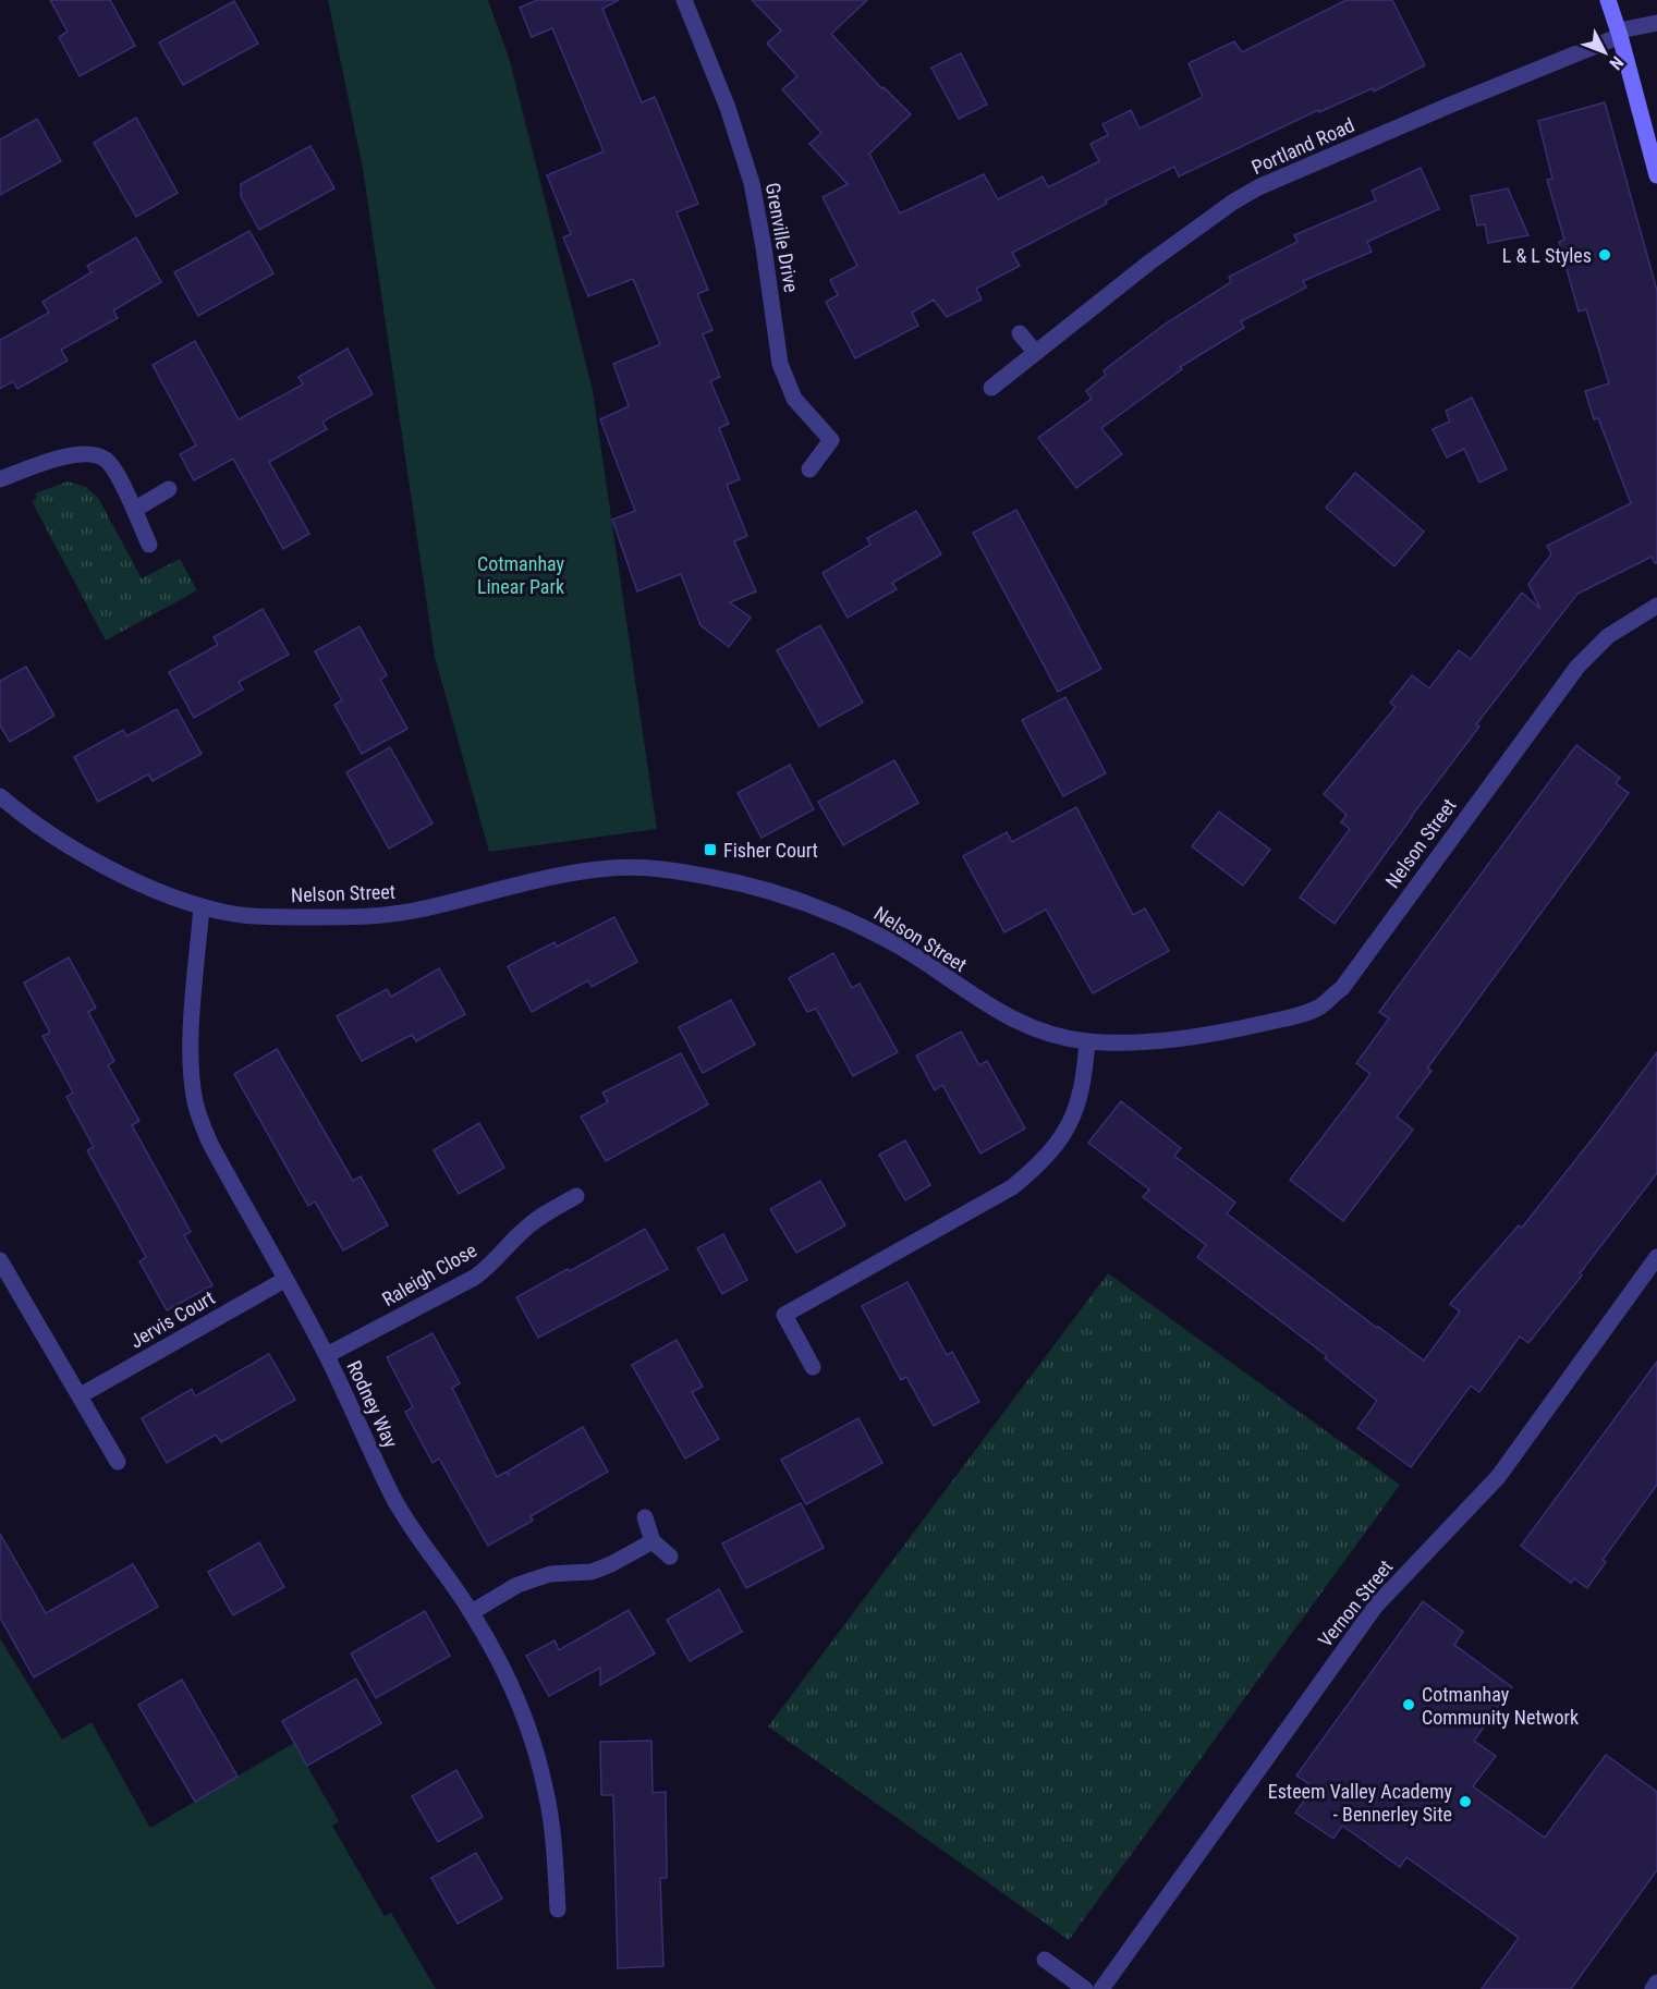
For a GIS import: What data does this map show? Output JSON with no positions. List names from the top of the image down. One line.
{"streets":{"street":["Portland Road","Grenville Drive","Nelson Street","Raleigh Close","Jervis Court","Rodney Way","Vernon Street"]},"crossings":[["Nelson Street","Rodney Way"],["Raleigh Close","Rodney Way"],["Jervis Court","Rodney Way"]],"parks":["Cotmanhay Linear Park"],"places":{"other":["L & L Styles","Cotmanhay Community Network","Esteem Valley Academy - Bennerley Site"],"transit":["Fisher Court"]},"north":"bottom right"}
